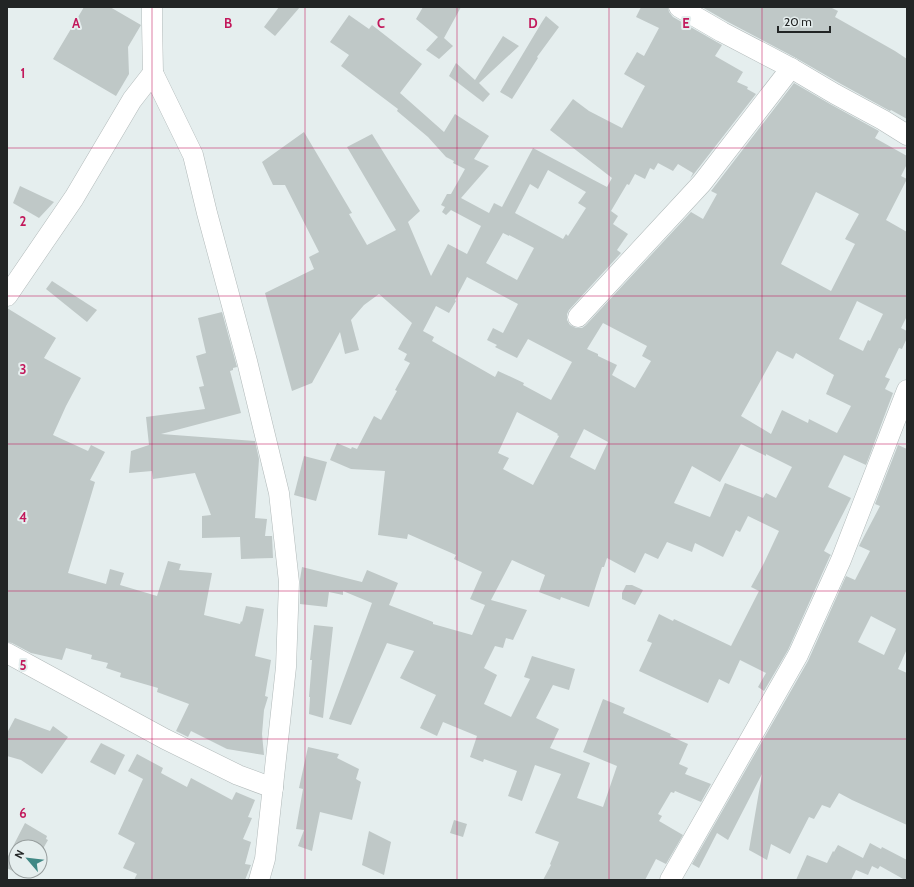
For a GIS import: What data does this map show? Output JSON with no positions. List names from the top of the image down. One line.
{"scale_bar":"20 m","north":"top left","grid":{"columns":["A","B","C","D","E"],"rows":["1","2","3","4","5","6"]}}
